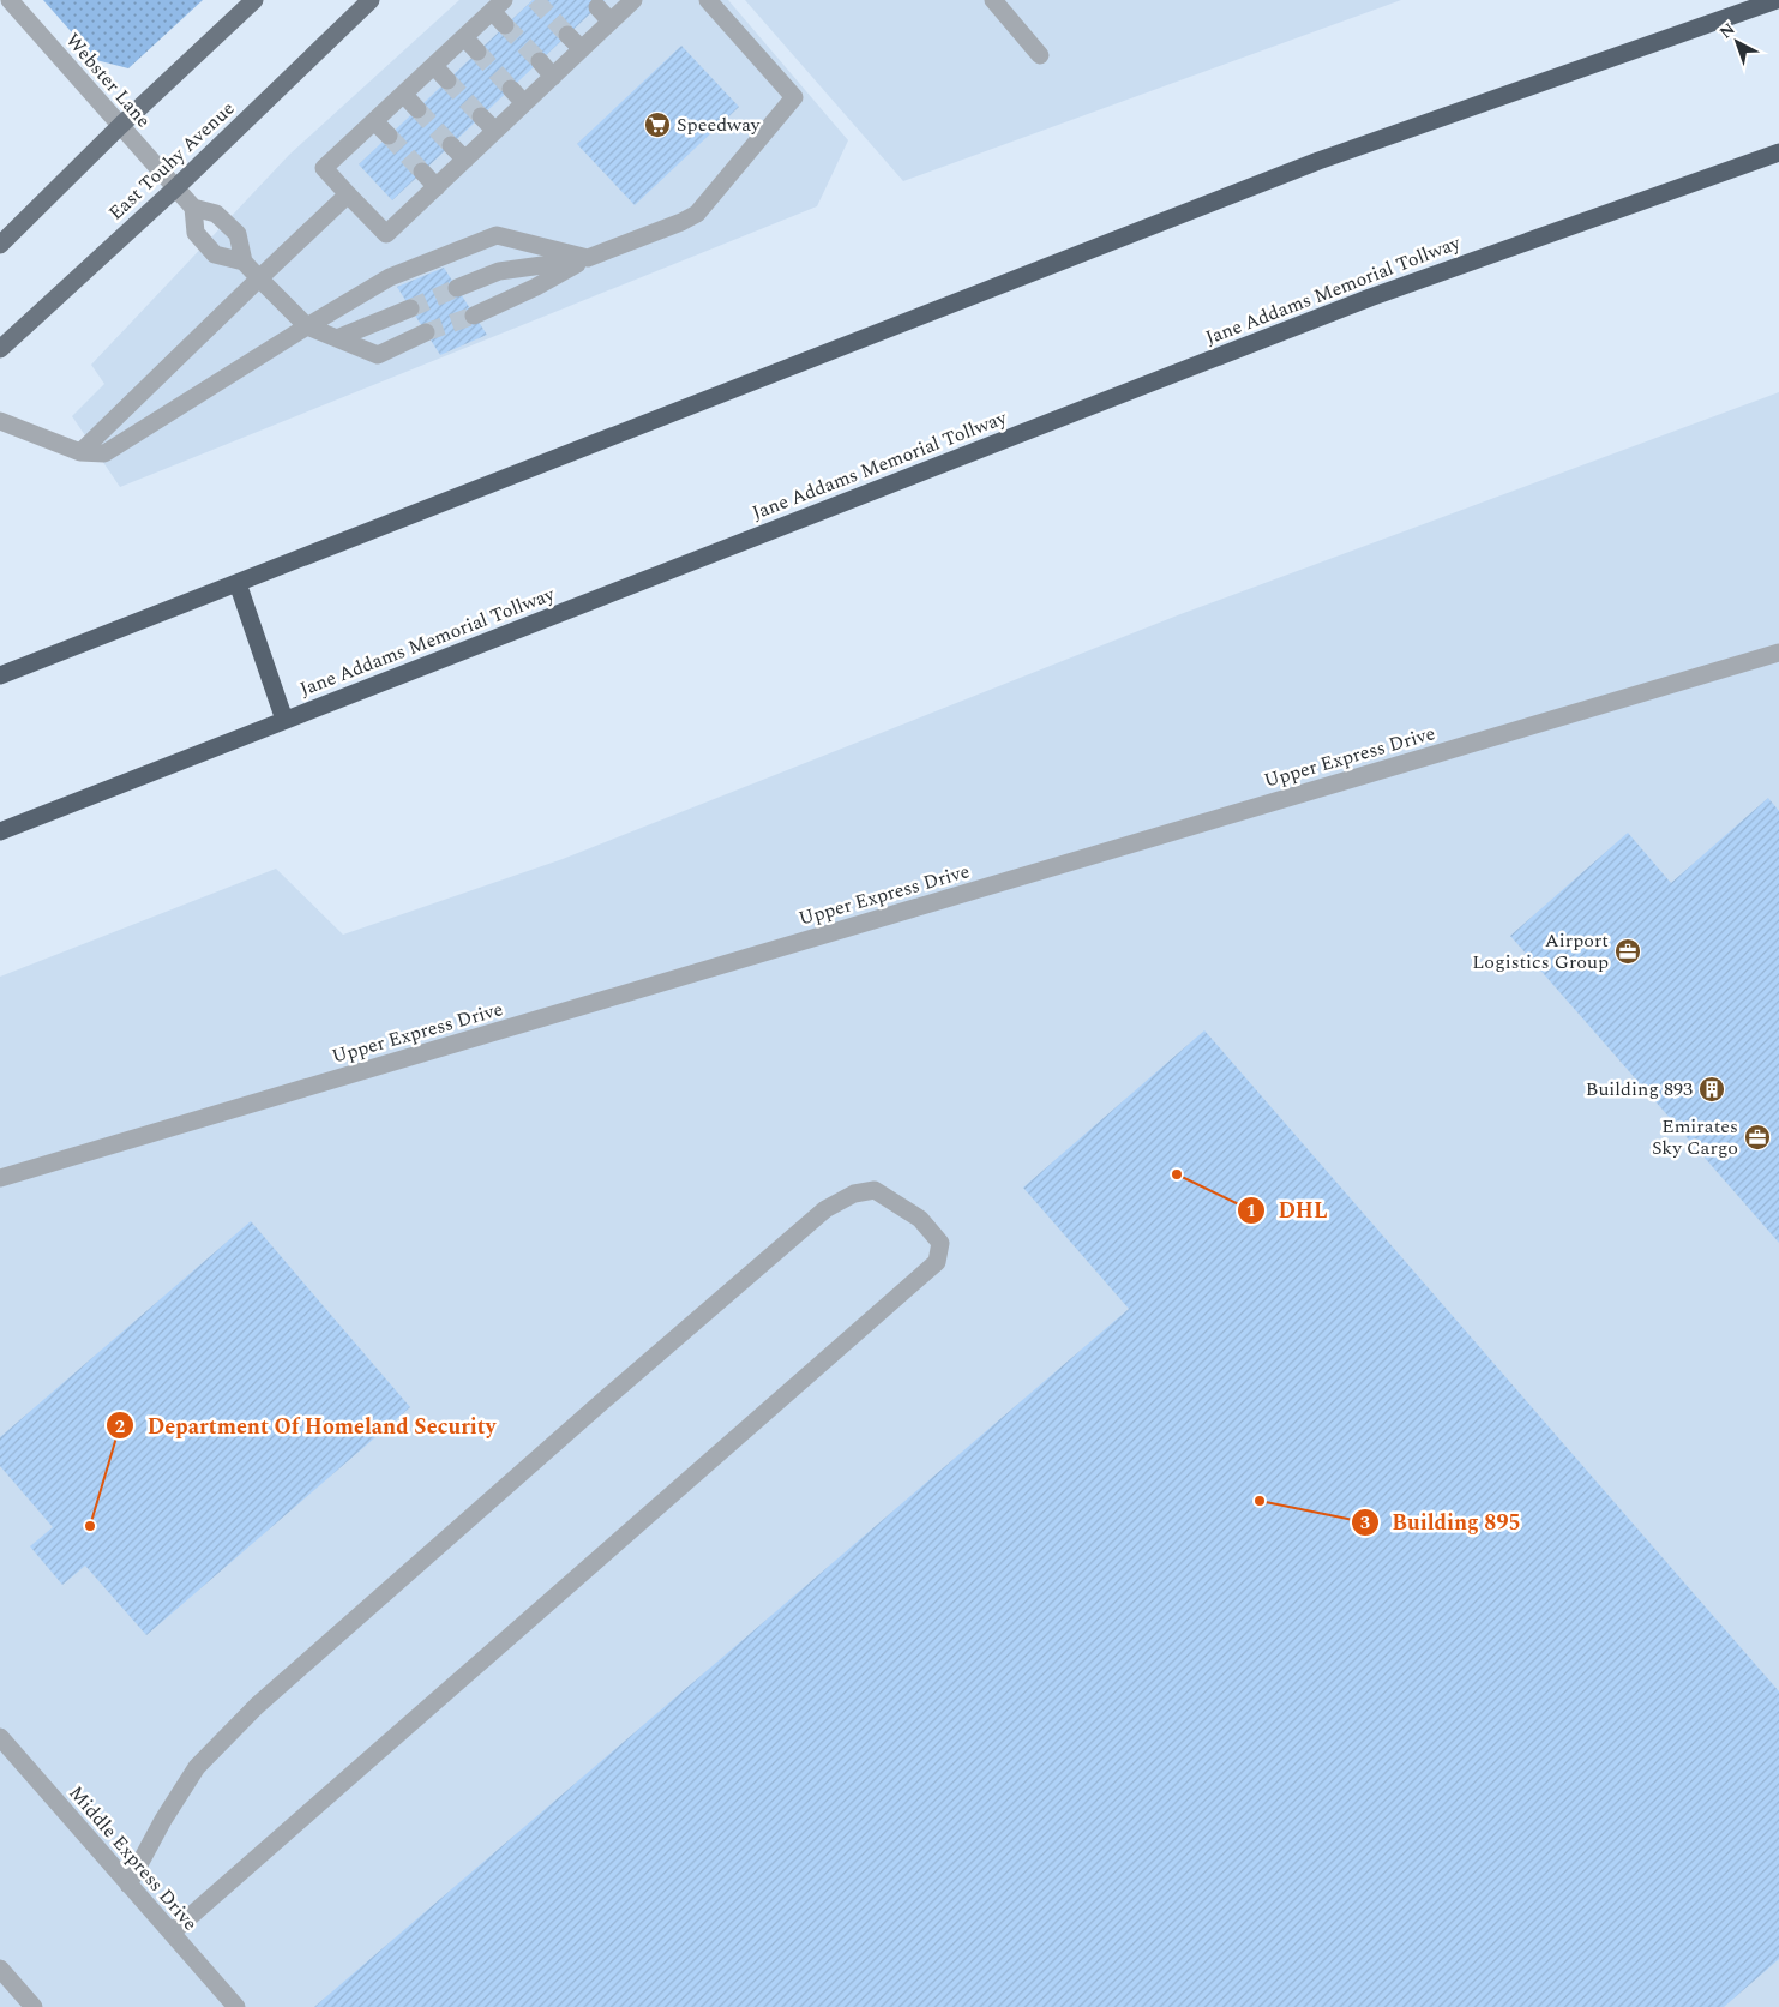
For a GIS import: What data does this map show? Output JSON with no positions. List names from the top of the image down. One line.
{"streets":{"highway":["Jane Addams Memorial Tollway"],"main road":["East Touhy Avenue"],"street":["Webster Lane","Upper Express Drive","Middle Express Drive"]},"crossings":[["Webster Lane","East Touhy Avenue"]],"places":{"supermarket":["Speedway"],"office":["Airport Logistics Group","Emirates Sky Cargo"],"building":["Building 893"],"other":["DHL","Building 895","Department Of Homeland Security"]},"north":"top left"}
